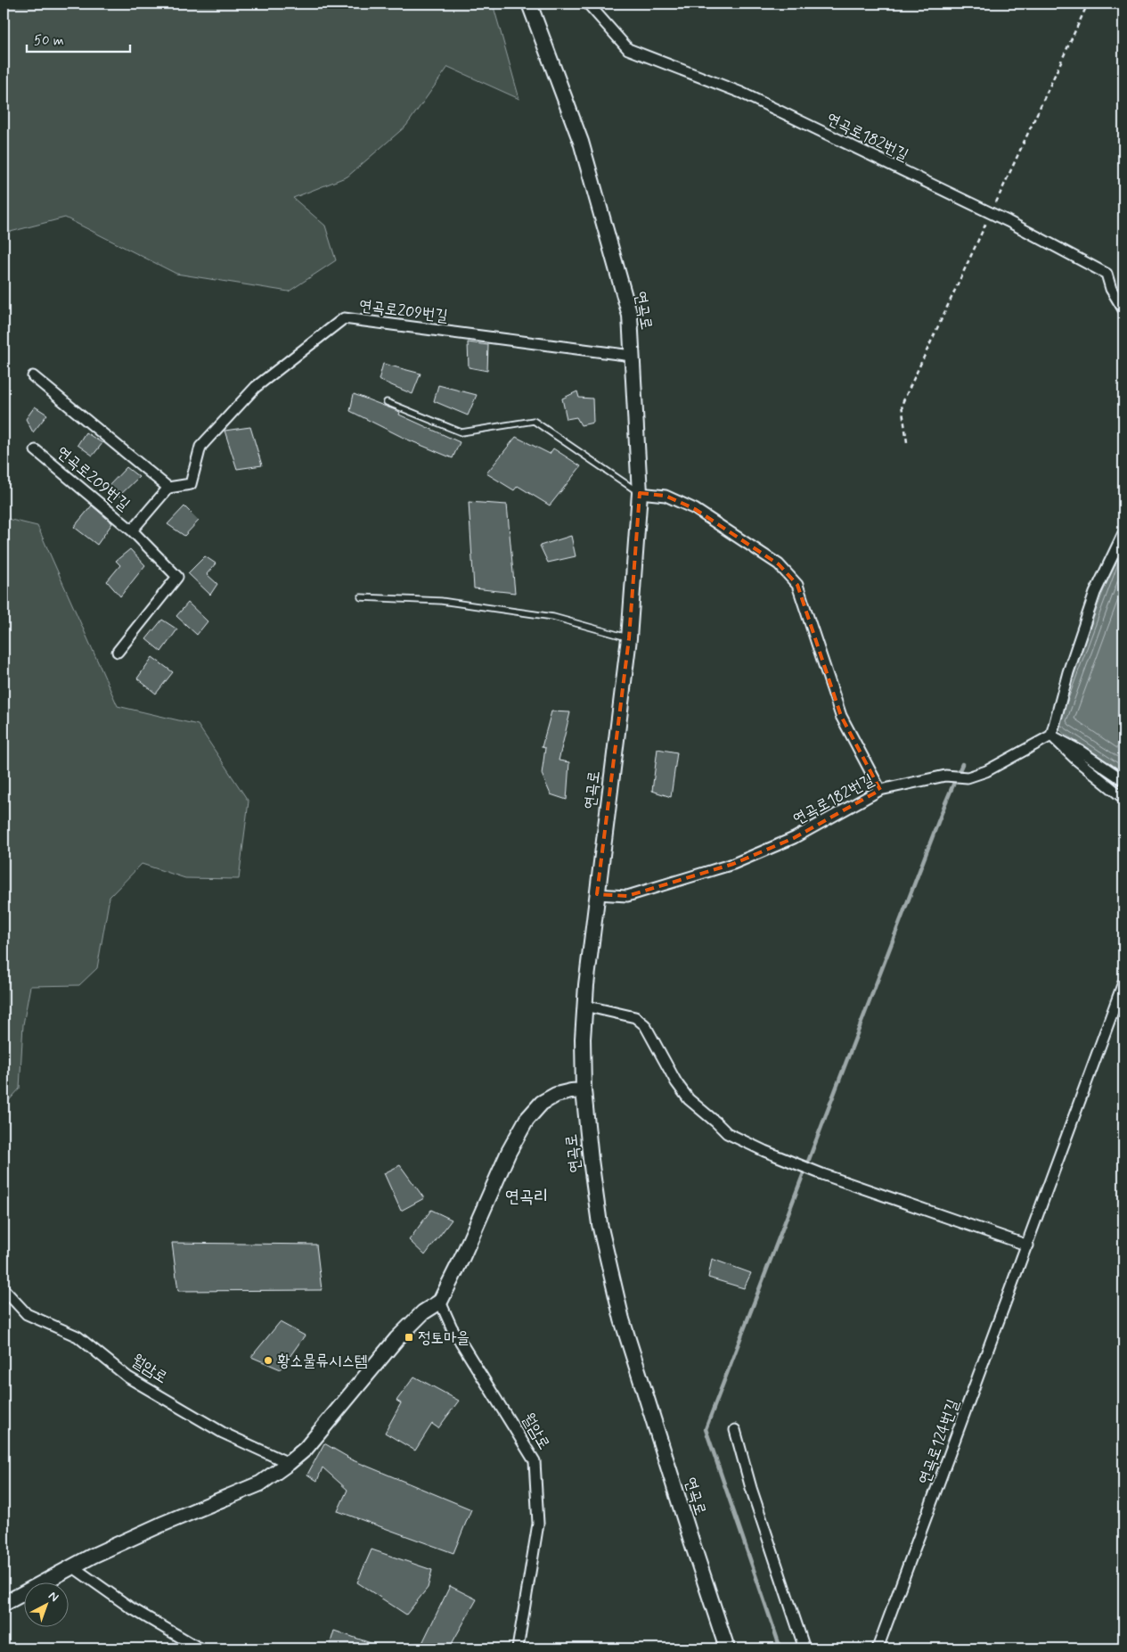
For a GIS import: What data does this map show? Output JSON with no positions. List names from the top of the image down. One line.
{"streets":{"street":["연곡로182번길","연곡로209번길","연곡로","월암로","연곡로124번길"]},"crossings":[["연곡로182번길","연곡로"],["연곡로209번길","연곡로"]],"districts":["연곡리"],"places":{"transit":["정토마을"],"other":["황소물류시스템"]},"scale_bar":"50 m","north":"top right"}
